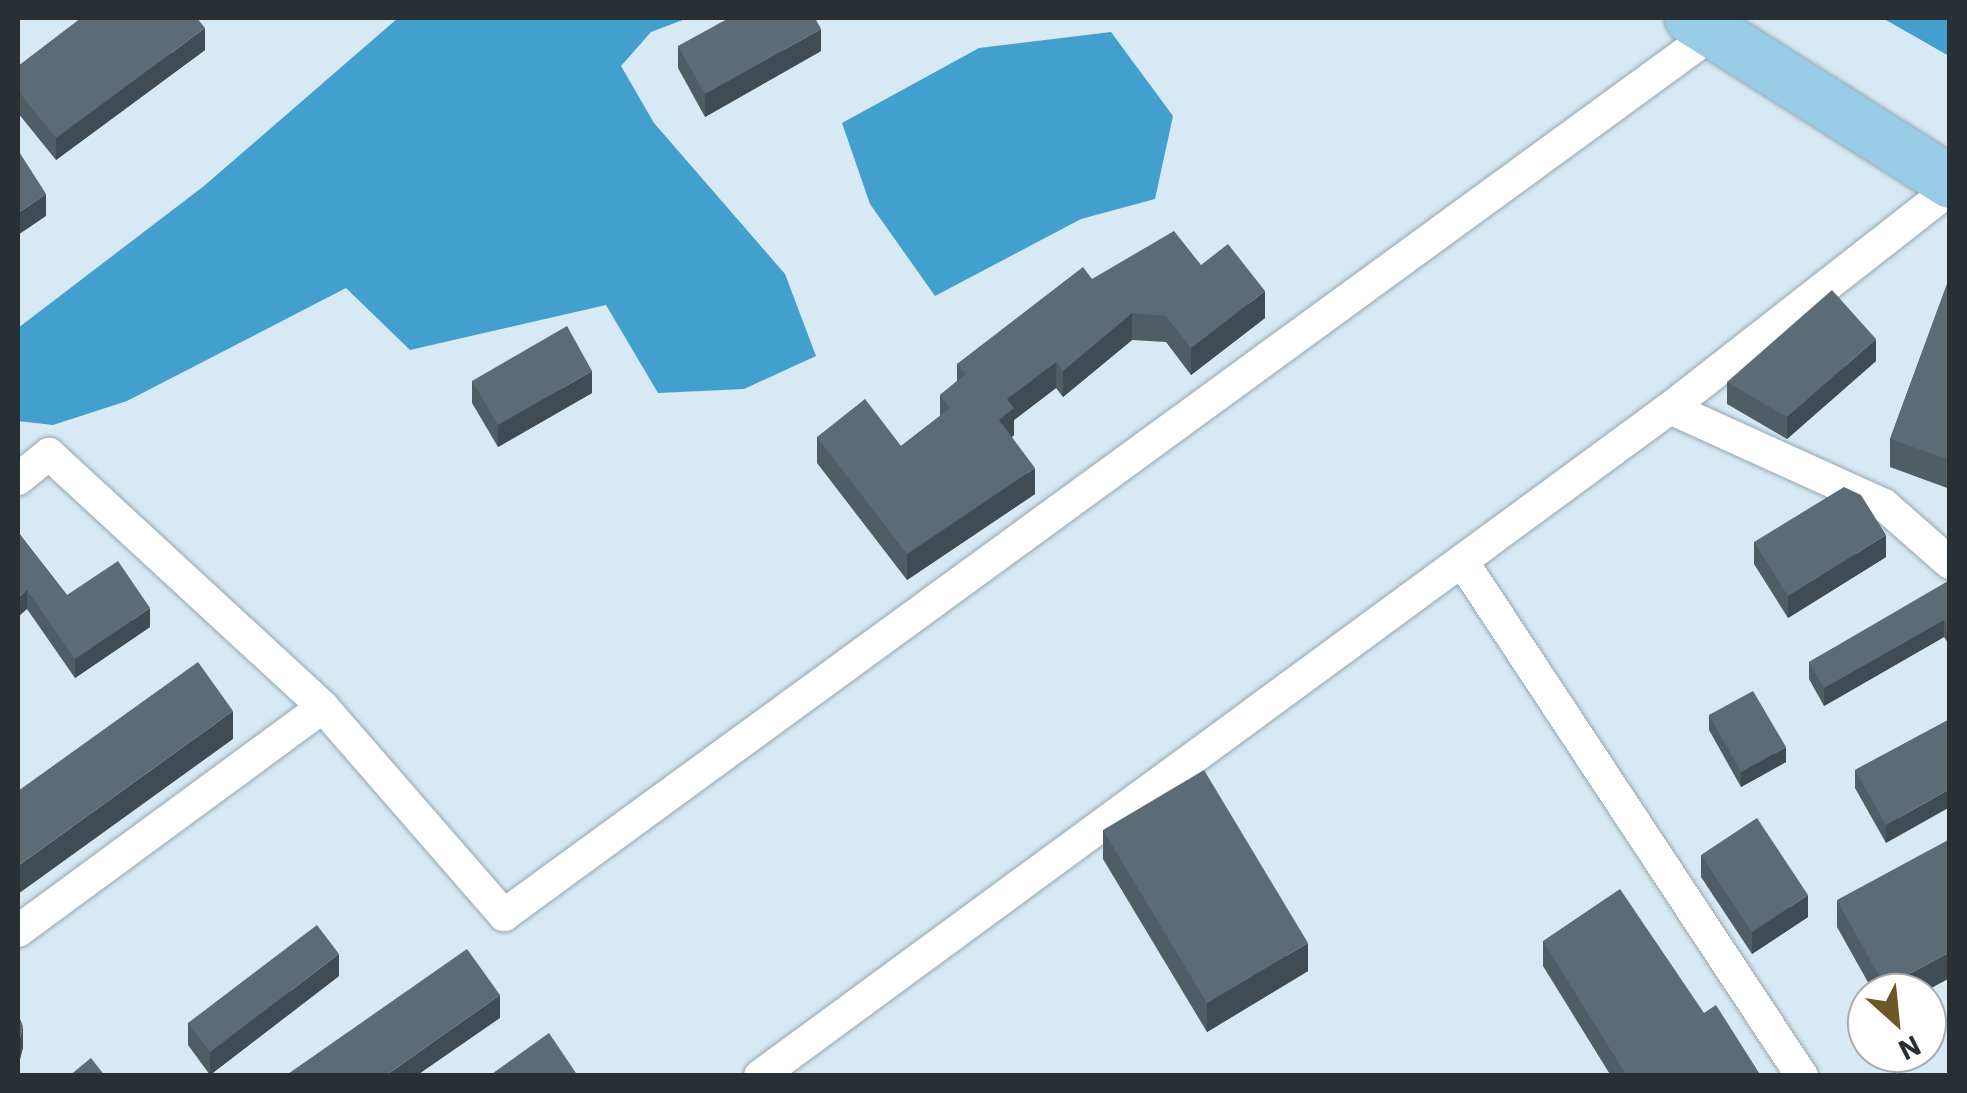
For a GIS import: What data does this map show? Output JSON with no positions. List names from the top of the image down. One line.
{"north":"bottom right"}
